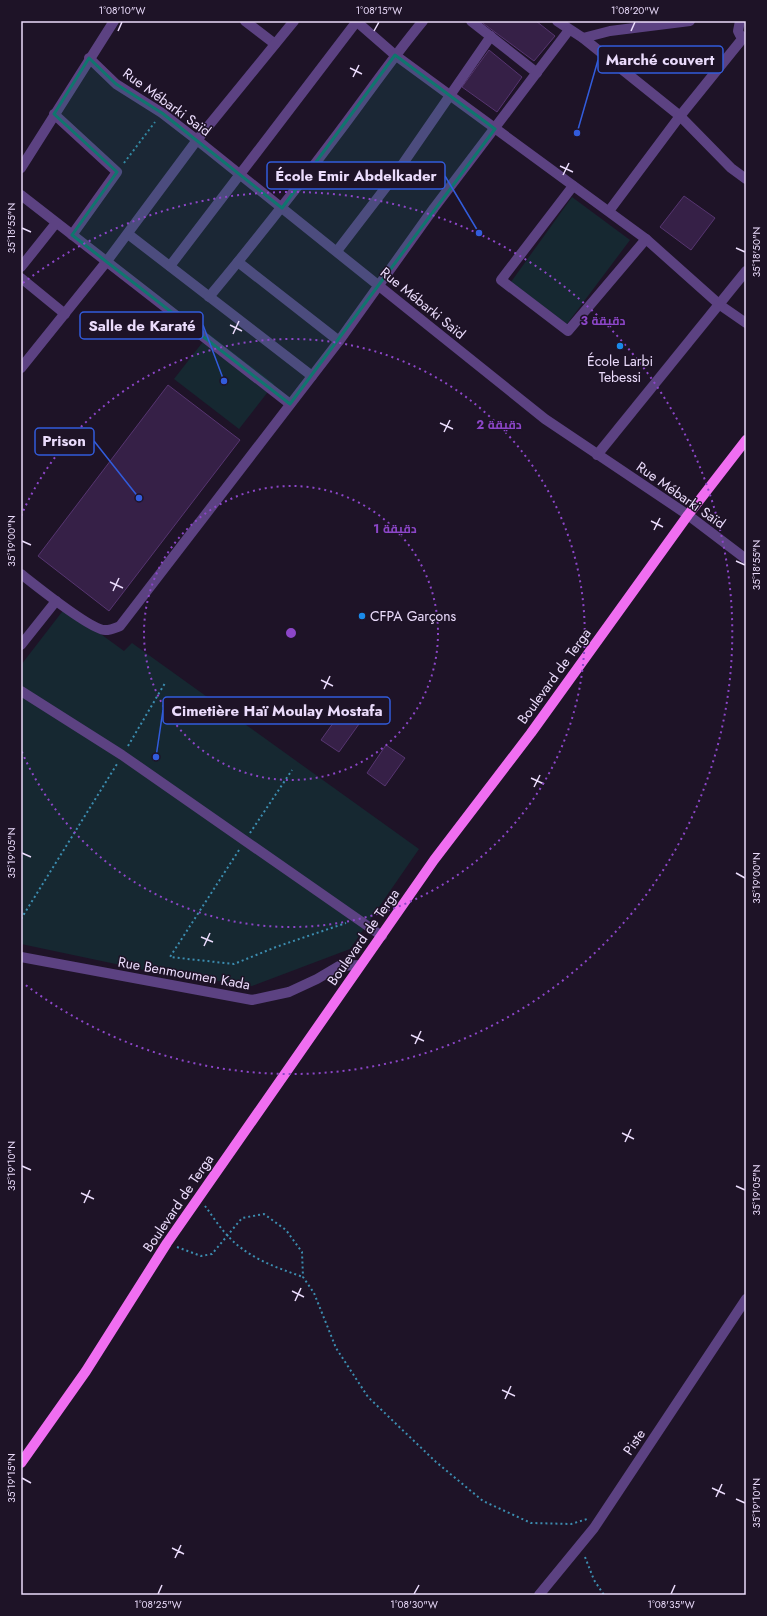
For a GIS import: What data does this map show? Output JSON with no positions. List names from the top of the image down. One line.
{"streets":{"main road":["Boulevard de Terga"],"street":["Rue Mébarki Saïd","Rue Benmoumen Kada","Piste"]},"crossings":[["Rue Mébarki Saïd","Boulevard de Terga"],["Boulevard de Terga","Rue Benmoumen Kada"]],"places":["Marché couvert","École Emir Abdelkader","École Larbi Tebessi","Salle de Karaté","Prison","CFPA Garçons","Cimetière Haï Moulay Mostafa"],"coordinates":["1°08'10\"W","1°08'15\"W","1°08'20\"W","35°18'55\"N","35°18'50\"N","35°19'00\"N","35°19'05\"N","35°19'10\"N","35°19'15\"N","1°08'25\"W","1°08'30\"W","1°08'35\"W"],"rings":["3 دقيقة","2 دقيقة","1 دقيقة"]}
